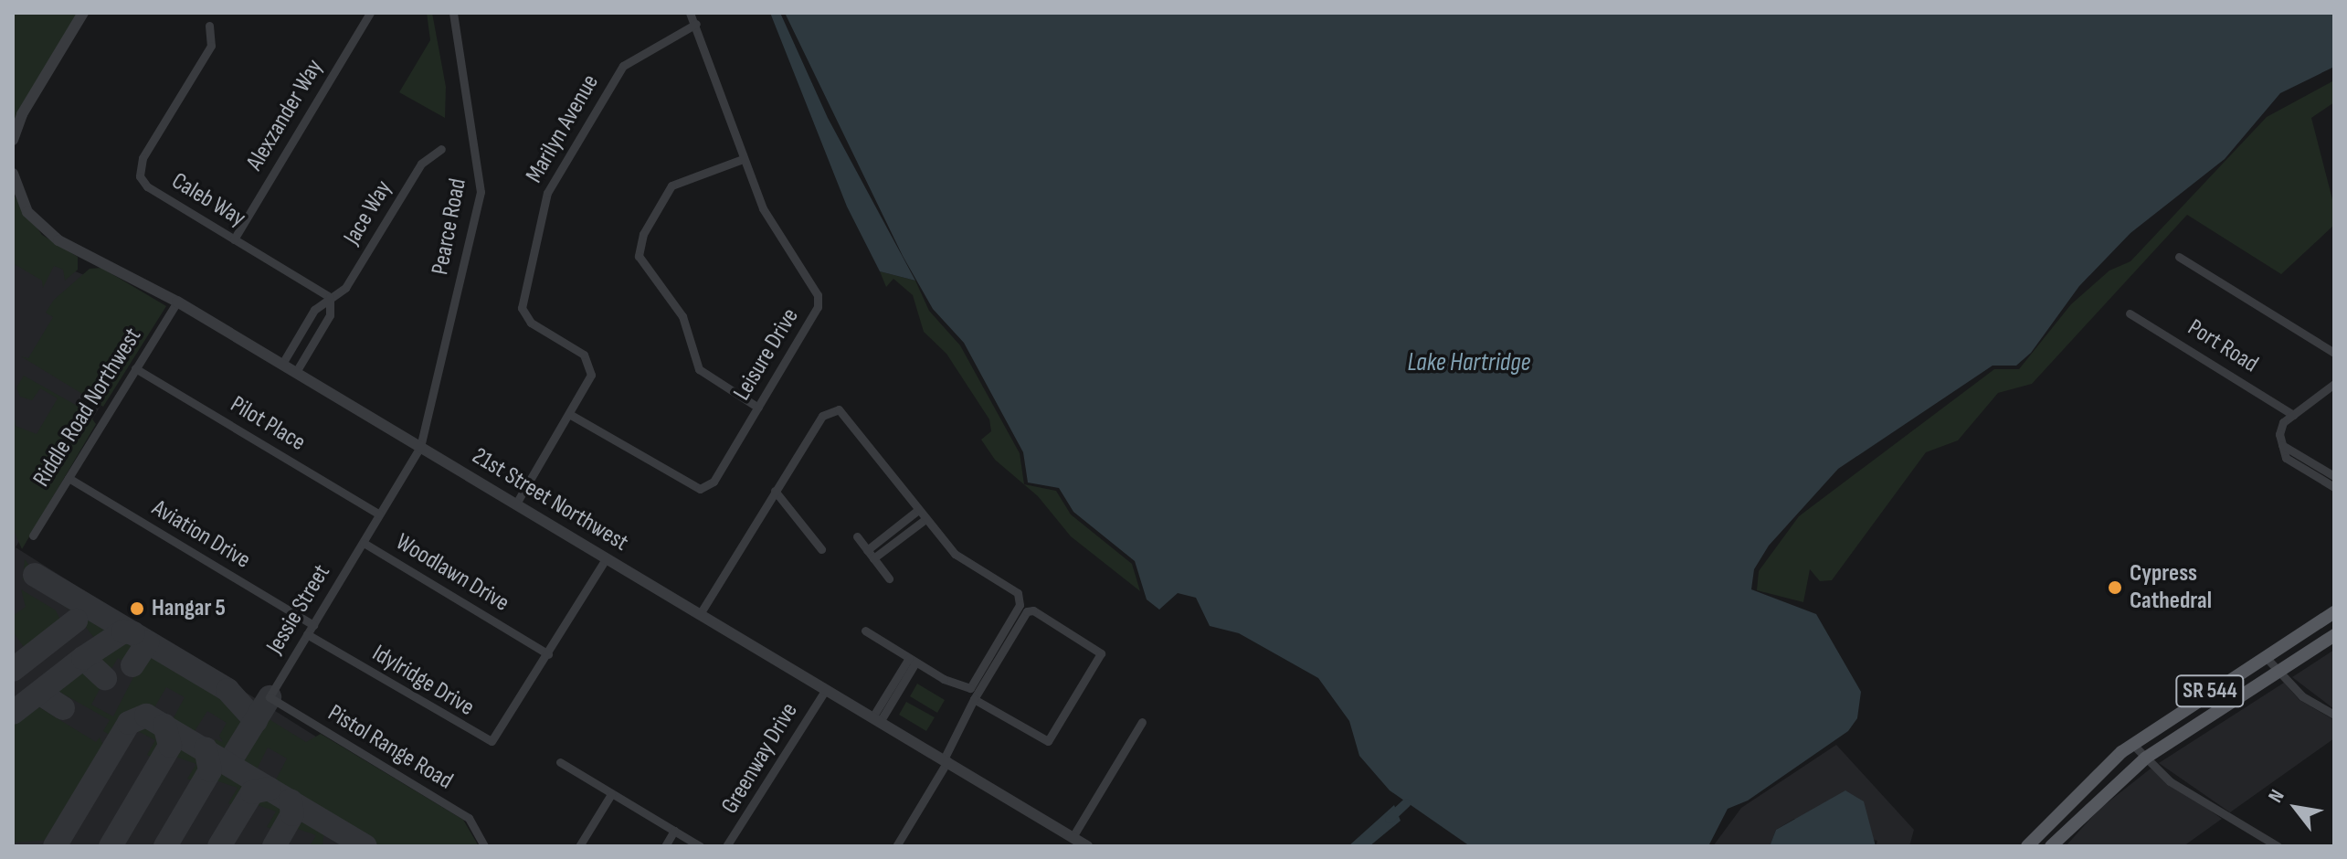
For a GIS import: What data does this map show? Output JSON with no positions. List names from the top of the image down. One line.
{"streets":{"main road":["SR 544"],"street":["Alexzander Way","Marilyn Avenue","Caleb Way","Jace Way","Pearce Road","Port Road","Leisure Drive","Riddle Road Northwest","Pilot Place","21st Street Northwest","Aviation Drive","Woodlawn Drive","Jessie Street","Idylridge Drive","Pistol Range Road","Greenway Drive"]},"crossings":[["Alexzander Way","Caleb Way"],["Marilyn Avenue","Leisure Drive"],["Marilyn Avenue","21st Street Northwest"],["Caleb Way","Jace Way"],["Jace Way","21st Street Northwest"],["Pearce Road","21st Street Northwest"],["Riddle Road Northwest","Pilot Place"],["Riddle Road Northwest","21st Street Northwest"],["Riddle Road Northwest","Aviation Drive"],["Pilot Place","Woodlawn Drive"],["21st Street Northwest","Greenway Drive"],["Aviation Drive","Jessie Street"],["Woodlawn Drive","Jessie Street"],["Woodlawn Drive","Idylridge Drive"],["Jessie Street","Idylridge Drive"],["Jessie Street","Pistol Range Road"]],"water":["Lake Hartridge"],"places":["Cypress Cathedral","Hangar 5"],"north":"top left"}
